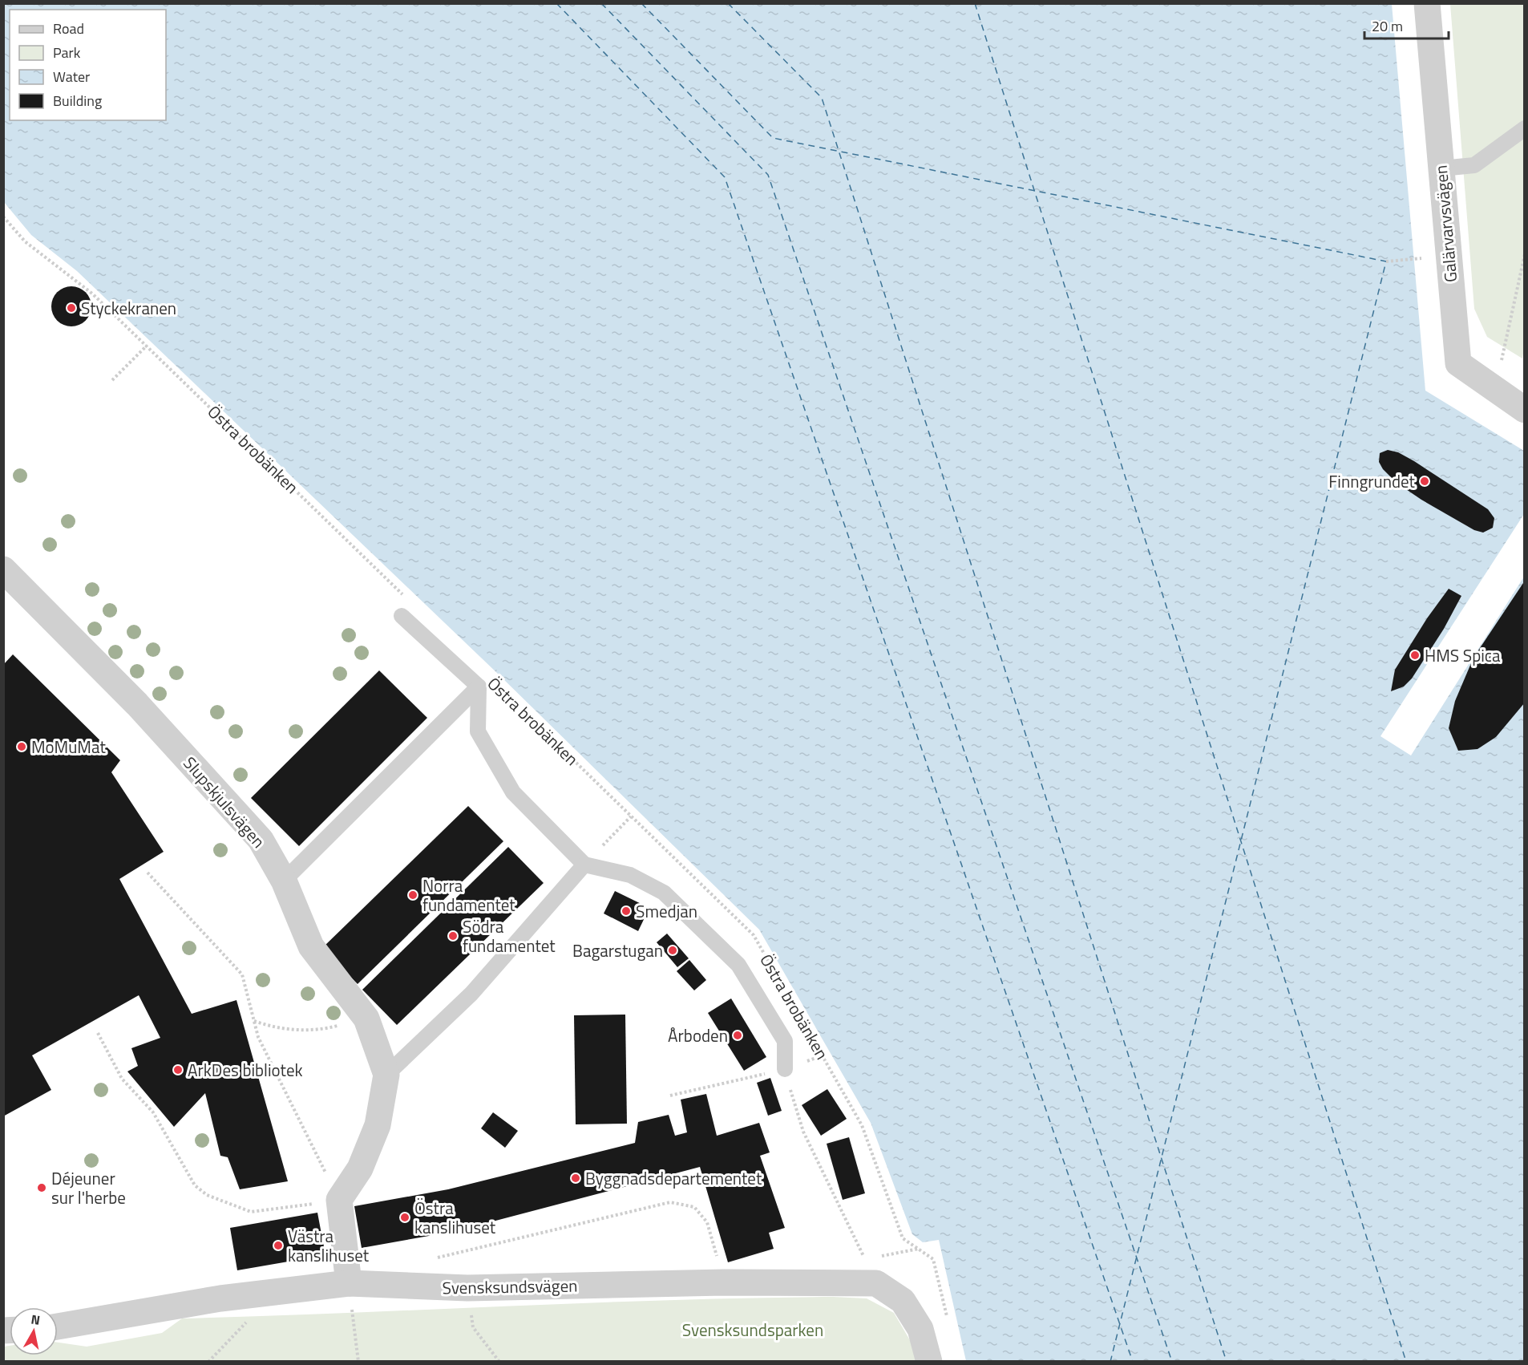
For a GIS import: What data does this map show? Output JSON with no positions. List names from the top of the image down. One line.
{"streets":{"street":["Galärvarvsvägen","Slupskjulsvägen","Svensksundsvägen"],"path":["Östra brobänken"]},"parks":["Svensksundsparken"],"places":["Styckekranen","Finngrundet","HMS Spica","MoMuMat","Norra fundamentet","Smedjan","Södra fundamentet","Bagarstugan","Årboden","ArkDes bibliotek","Byggnadsdepartementet","Déjeuner sur l'herbe","Östra kanslihuset","Västra kanslihuset"],"legend":["Road","Park","Water","Building"],"scale_bar":"20 m","north":"top"}
